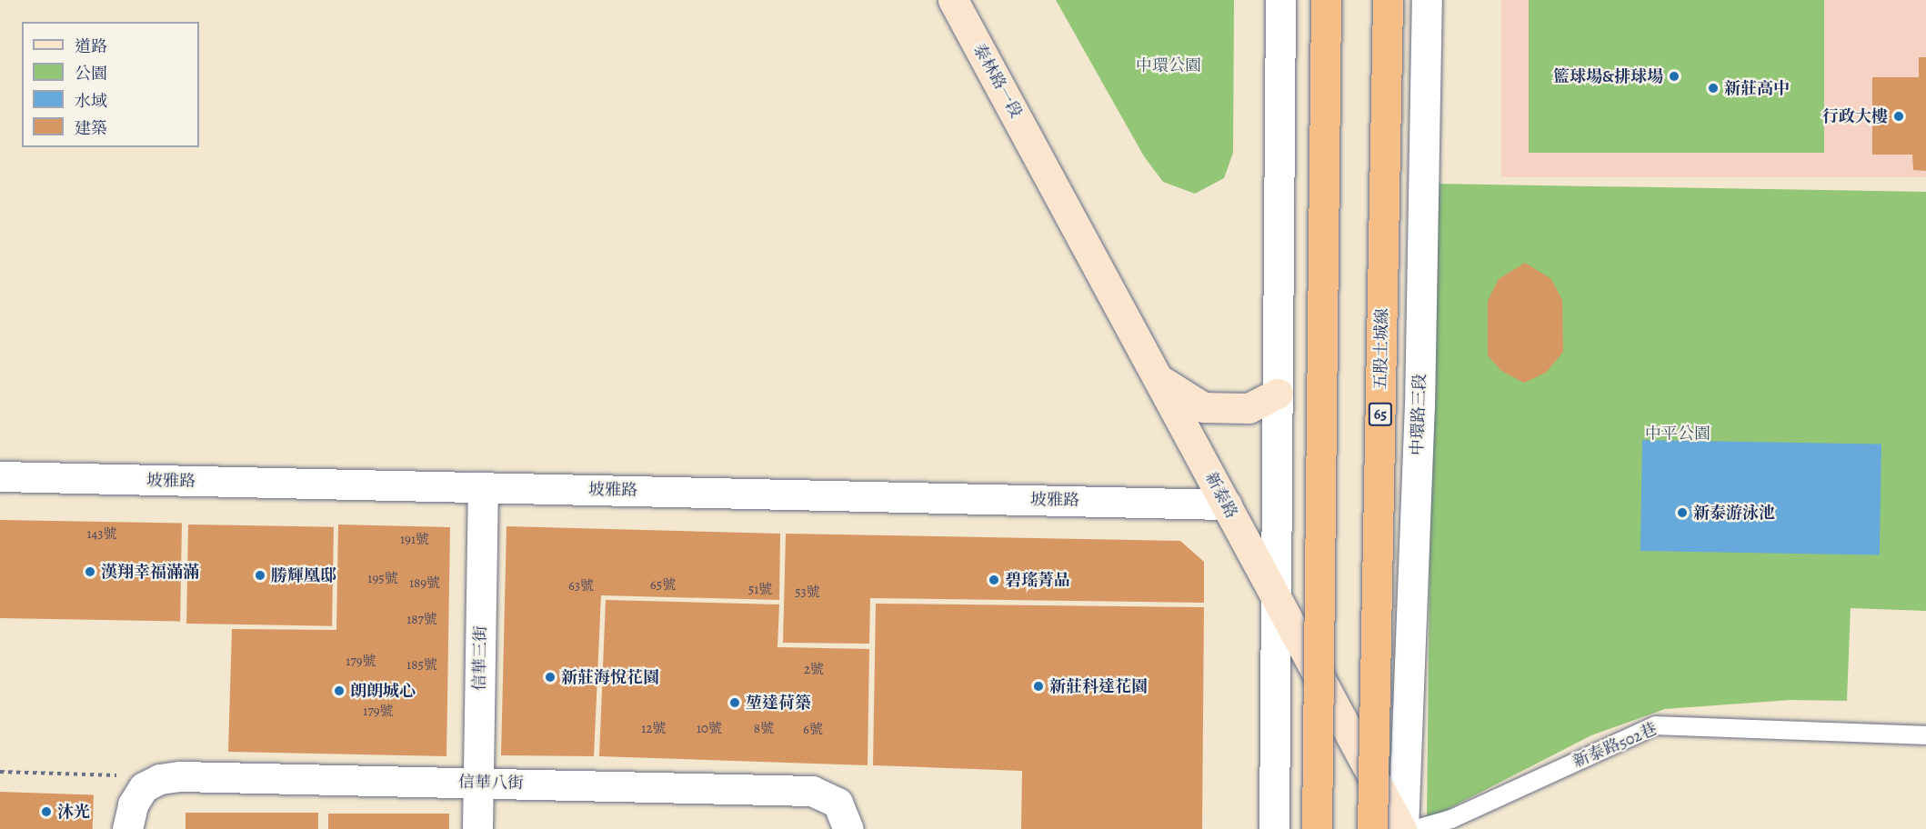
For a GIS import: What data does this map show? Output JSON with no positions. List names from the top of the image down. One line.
{"streets":{"highway":["五股土城線","65"],"main road":["泰林路一段","新泰路"],"street":["中環路三段","坡雅路","信華三街","信華八街"],"lane":["新泰路502巷"]},"crossings":[["泰林路一段","新泰路"],["中環路三段","新泰路"],["坡雅路","新泰路"],["坡雅路","信華三街"],["信華三街","信華八街"]],"parks":["中環公園","中平公園"],"places":["籃球場&排球場","新莊高中","行政大樓","新泰游泳池","漢翔幸福滿滿","勝輝凰邸","碧瑤菁品","新莊海悅花園","新莊科達花園","朗朗城心","堃達荷築","沐光"],"house_numbers":["143號","191號","195號","189號","65號","63號","51號","53號","187號","179號","185號","2號","179號","12號","10號","8號","6號"],"legend":["道路","公園","水域","建築"]}
